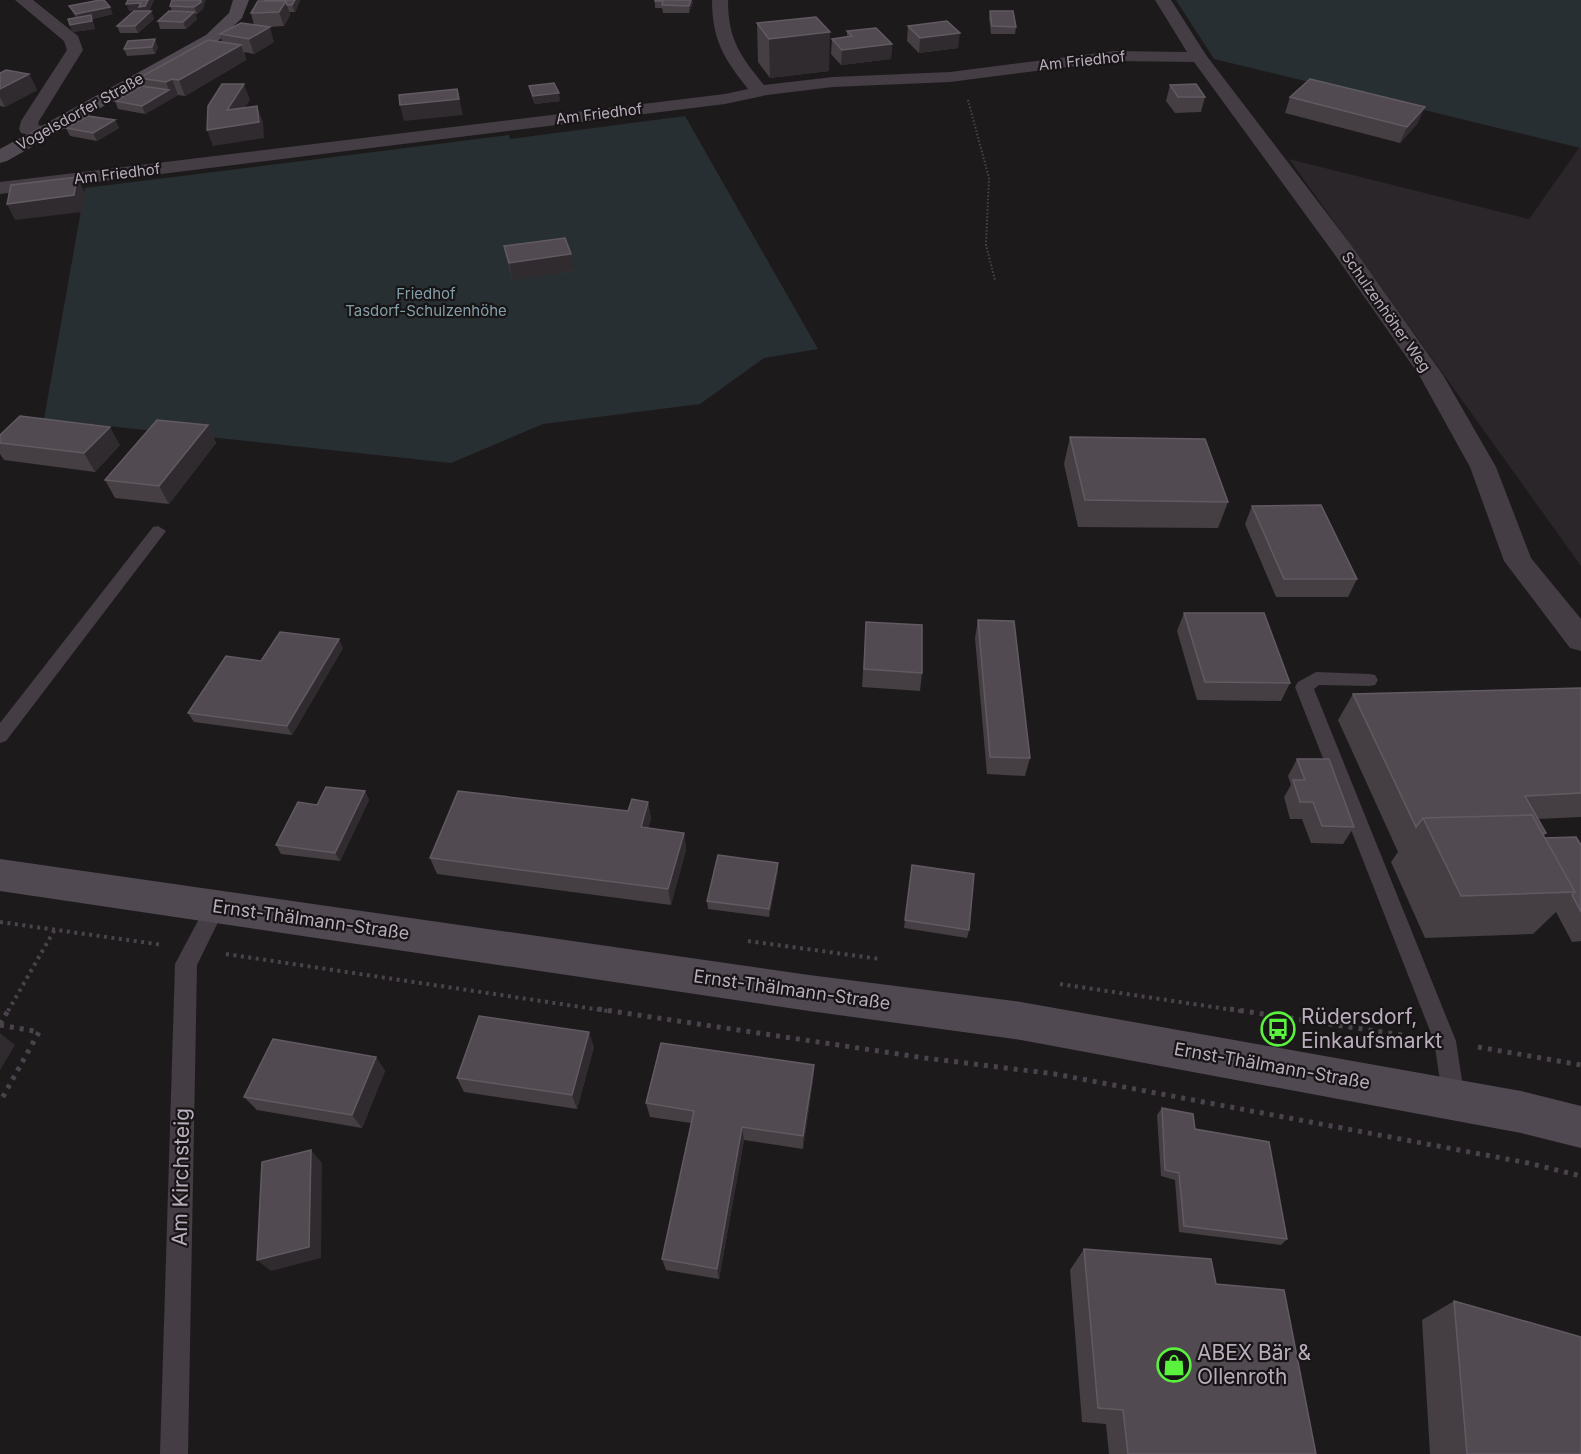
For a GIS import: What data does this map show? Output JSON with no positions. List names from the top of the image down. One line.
{"streets":{"main road":["Vogelsdorfer Straße","Ernst-Thälmann-Straße"],"street":["Am Friedhof","Schulzenhöher Weg"],"lane":["Am Kirchsteig"]},"crossings":[["Am Friedhof","Schulzenhöher Weg"],["Ernst-Thälmann-Straße","Am Kirchsteig"]],"parks":["Friedhof Tasdorf-Schulzenhöhe"],"places":{"bus stop":["Rüdersdorf, Einkaufsmarkt"],"shop":["ABEX Bär & Ollenroth"]}}
